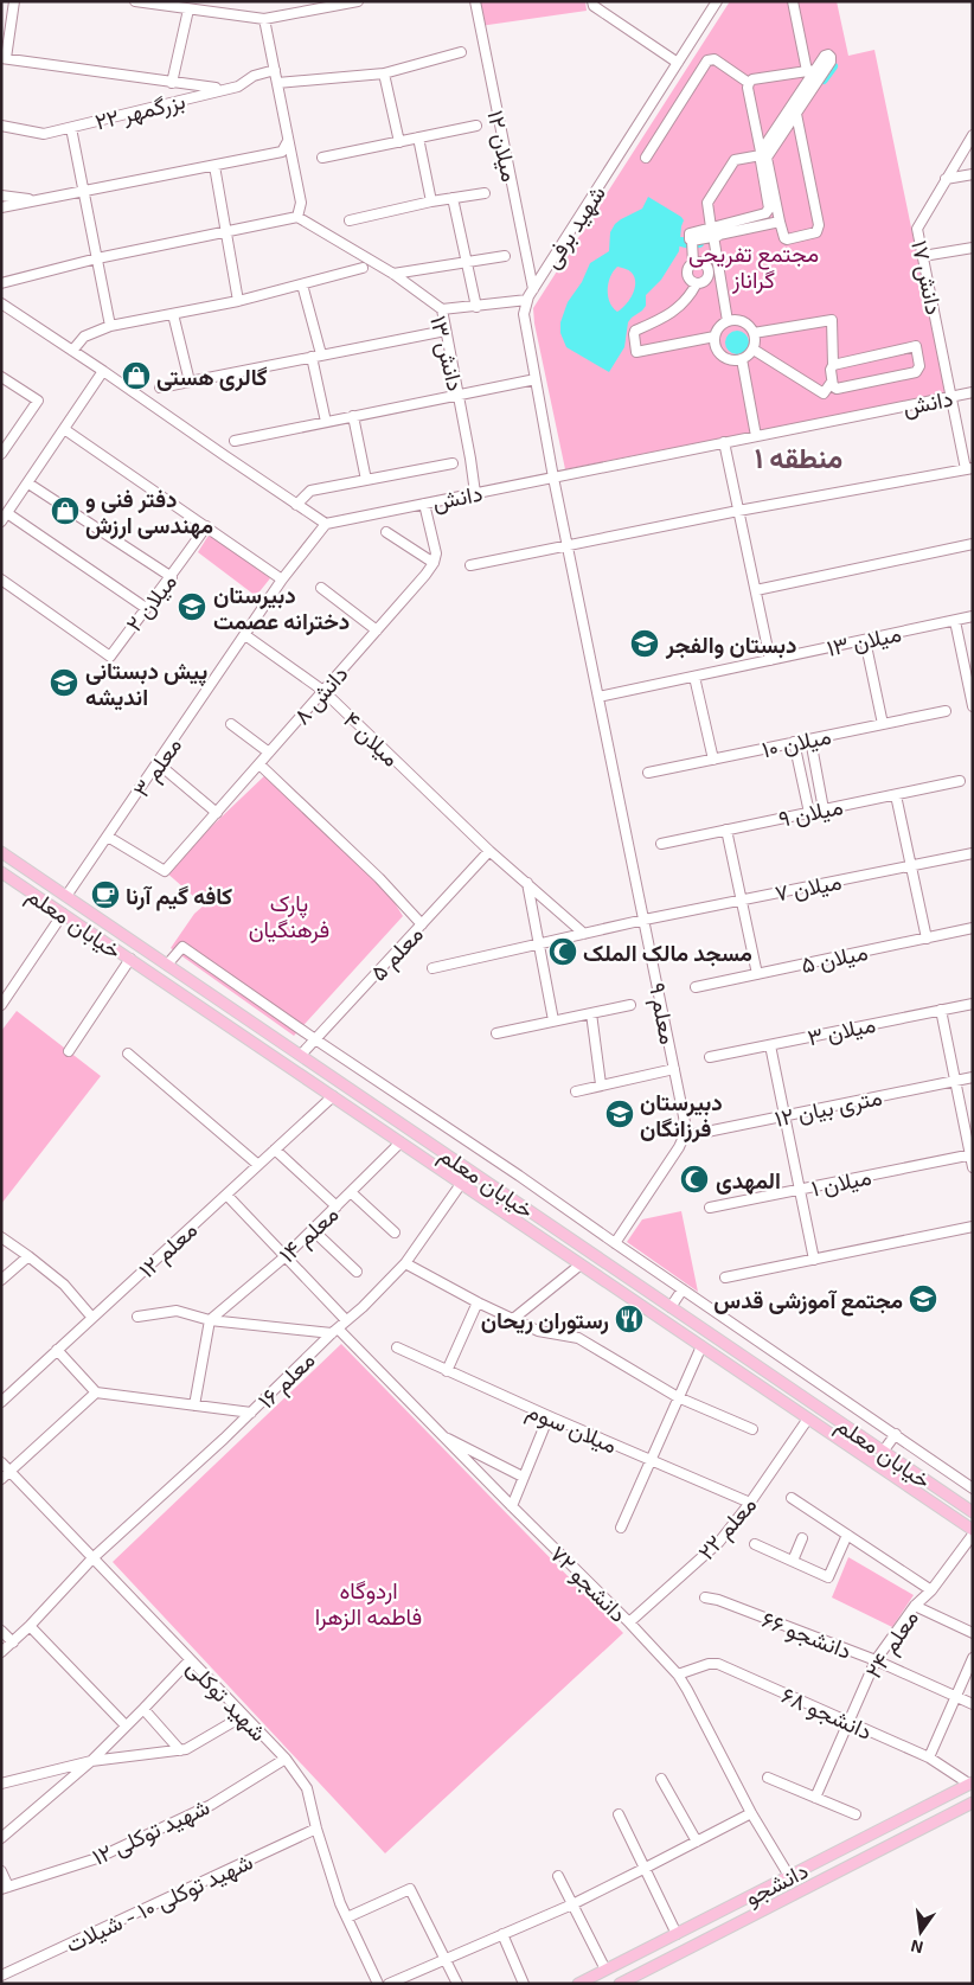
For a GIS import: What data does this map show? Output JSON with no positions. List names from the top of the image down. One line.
{"streets":{"main road":["خیابان معلم","دانشجو"],"street":["بزرگمهر ۲۲","میلان ۱۲","شهید برفی","دانش ۱۷","دانش ۱۳","دانش","میلان ۲","میلان ۱۳","دانش ۸","میلان ۴","میلان ۱۰","معلم ۳","میلان ۹","میلان ۷","معلم ۵","میلان ۵","معلم ۹","میلان ۳","۱۲ متری بیان","میلان ۱","معلم ۱۴","معلم ۱۲","معلم ۱۶","میلان سوم","معلم ۲۲","دانشجو ۷۲","دانشجو ۶۶","معلم ۲۴","شهید توکلی","دانشجو ۶۸","شهید توکلی ۱۲","شهید توکلی ۱۰ - شیلات"]},"crossings":[["میلان ۱۲","شهید برفی"],["شهید برفی","دانش"],["شهید برفی","معلم ۹"],["دانش ۱۷","دانش"],["دانش ۱۳","دانش"],["دانش","معلم ۳"],["میلان ۱۳","معلم ۹"],["دانش ۸","میلان ۴"],["دانش ۸","معلم ۳"],["میلان ۴","معلم ۳"],["میلان ۴","میلان ۷"],["میلان ۴","معلم ۵"],["معلم ۳","خیابان معلم"],["میلان ۷","معلم ۹"],["خیابان معلم","معلم ۵"],["خیابان معلم","معلم ۱۴"],["خیابان معلم","معلم ۱۲"],["خیابان معلم","معلم ۱۶"],["خیابان معلم","معلم ۲۲"],["معلم ۹","۱۲ متری بیان"],["معلم ۱۶","دانشجو ۷۲"],["معلم ۱۶","شهید توکلی"],["میلان سوم","معلم ۲۲"],["معلم ۲۲","دانشجو ۷۲"],["دانشجو ۷۲","دانشجو ۶۸"],["دانشجو ۷۲","دانشجو"],["دانشجو ۶۶","معلم ۲۴"],["معلم ۲۴","دانشجو ۶۸"],["شهید توکلی","شهید توکلی ۱۲"],["شهید توکلی","شهید توکلی ۱۰ - شیلات"],["دانشجو ۶۸","دانشجو"]],"districts":["منطقه ۱"],"parks":["مجتمع تفریحی گراناز","پارک فرهنگیان","اردوگاه فاطمه الزهرا"],"places":{"shop":["گالری هستی","دفتر فنی و مهندسی ارزش"],"school or university":["دبیرستان دخترانه عصمت","دبستان والفجر","پیش دبستانی اندیشه","دبیرستان فرزانگان","مجتمع آموزشی قدس"],"cafe":["کافه گیم آرنا"],"mosque":["مسجد مالک الملک","المهدی"],"restaurant":["رستوران ریحان"]},"north":"bottom"}
